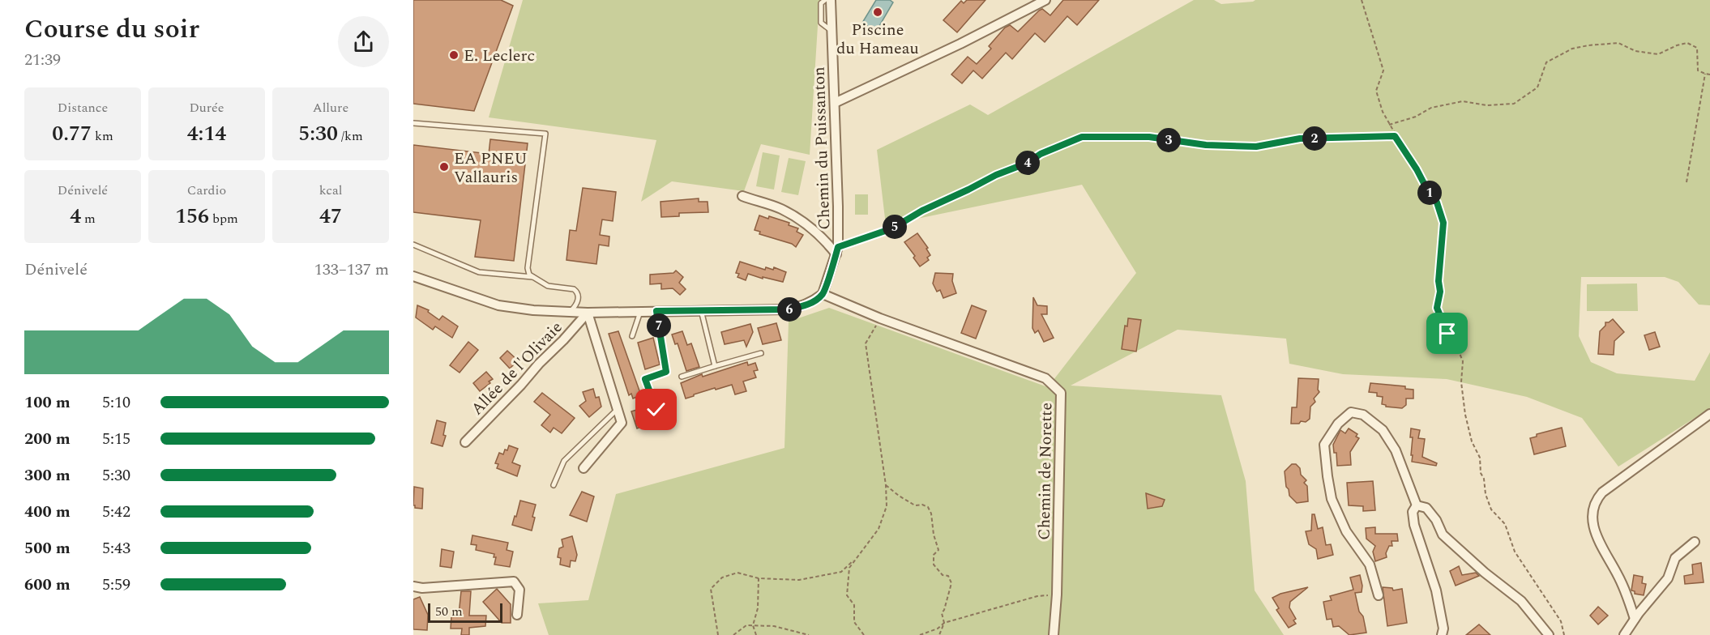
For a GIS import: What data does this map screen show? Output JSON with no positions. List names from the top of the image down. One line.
{"streets":{"street":["Chemin du Puissanton","Allée de l'Olivaie","Chemin de Norette"]},"crossings":[["Chemin du Puissanton","Chemin de Norette"]],"places":["Piscine du Hameau","E. Leclerc","EA PNEU Vallauris"],"scale_bar":"50 m","page":{"heading":["Course du soir","21:39"],"stats":[["Distance","0.77 km"],["Durée","4:14"],["Allure","5:30 /km"],["Dénivelé","4 m"],["Cardio","156 bpm"],["kcal","47"]],"pins":["2","3","4","1","5","6","7"],"chart":["Dénivelé","133–137 m"],"list":[{"name":"100 m","note":"5:10"},{"name":"200 m","note":"5:15"},{"name":"300 m","note":"5:30"},{"name":"400 m","note":"5:42"},{"name":"500 m","note":"5:43"},{"name":"600 m","note":"5:59"}],"scale":"50 m"}}
